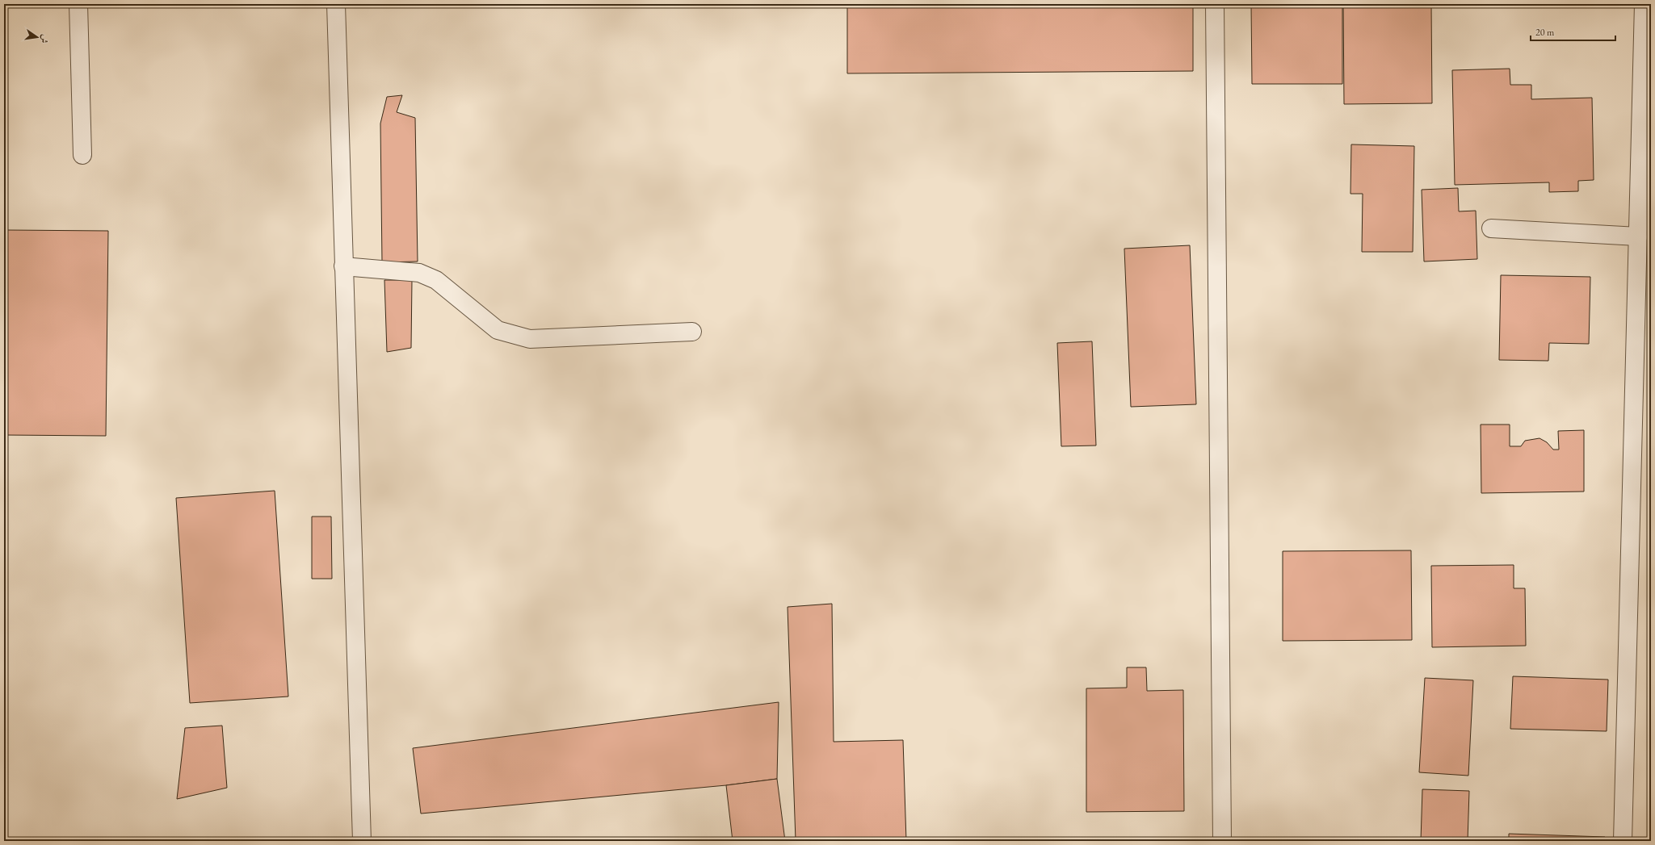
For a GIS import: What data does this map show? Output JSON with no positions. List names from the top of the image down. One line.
{"scale_bar":"20 m","north":"right"}
